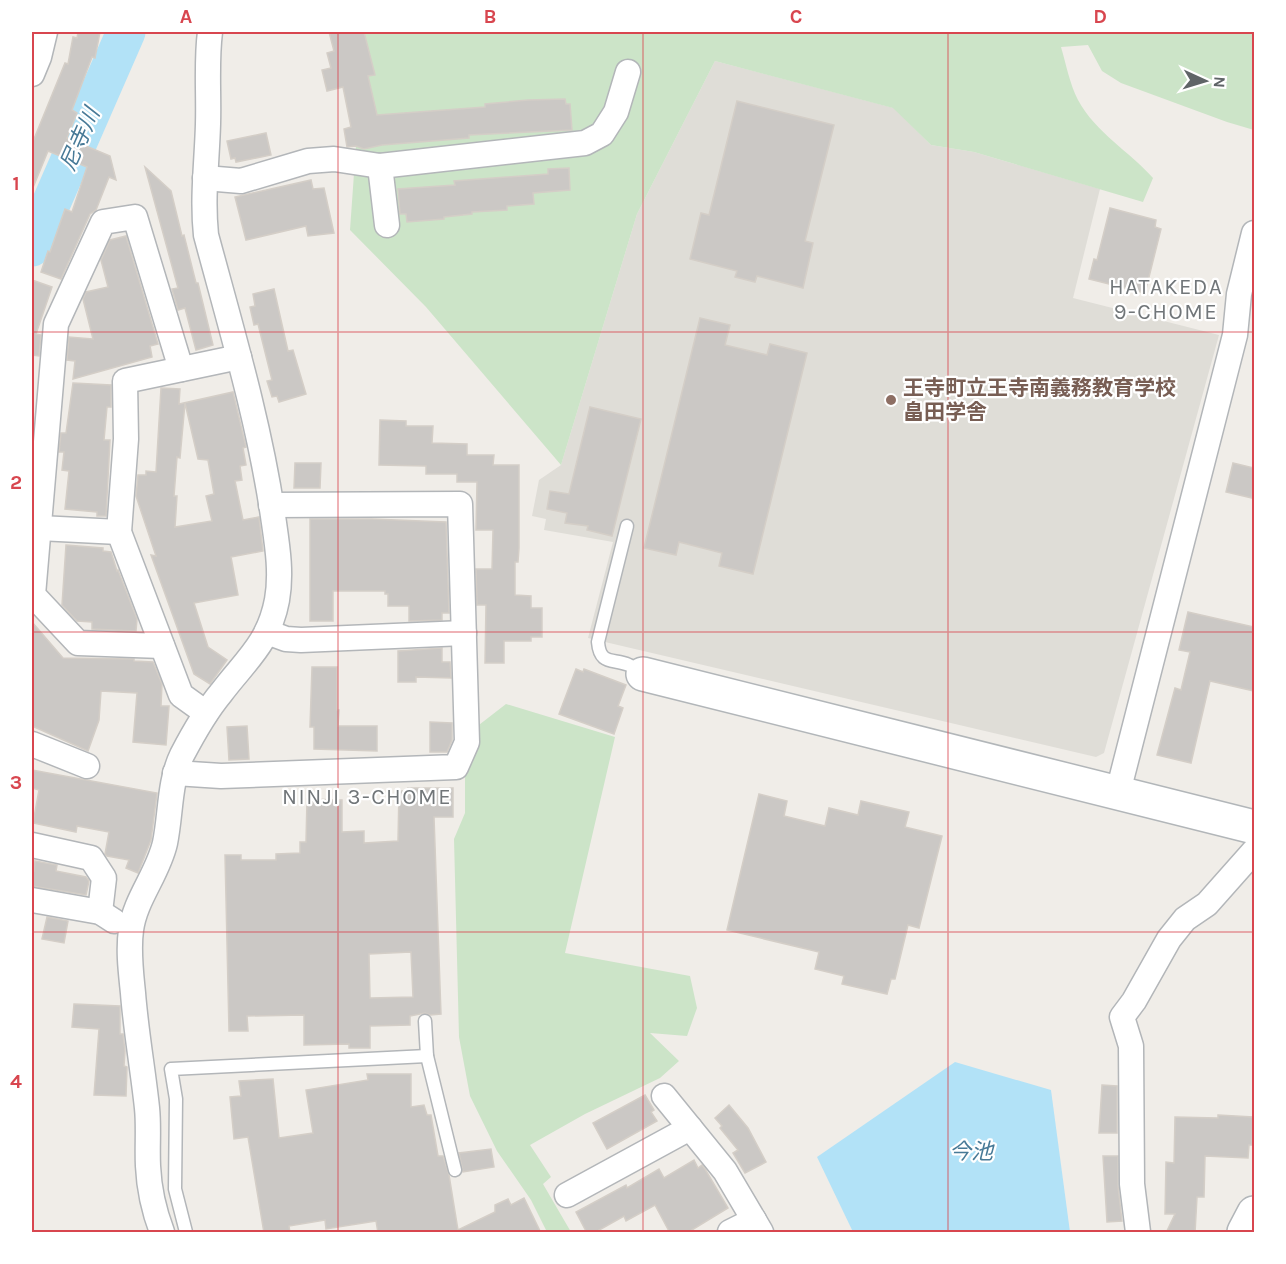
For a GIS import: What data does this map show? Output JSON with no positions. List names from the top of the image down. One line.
{"districts":["HATAKEDA 9-CHOME","NINJI 3-CHOME"],"water":["尼寺川","今池"],"places":["王寺町立王寺南義務教育学校 畠田学舎"],"north":"right","grid":{"columns":["A","B","C","D"],"rows":["1","2","3","4"]}}
